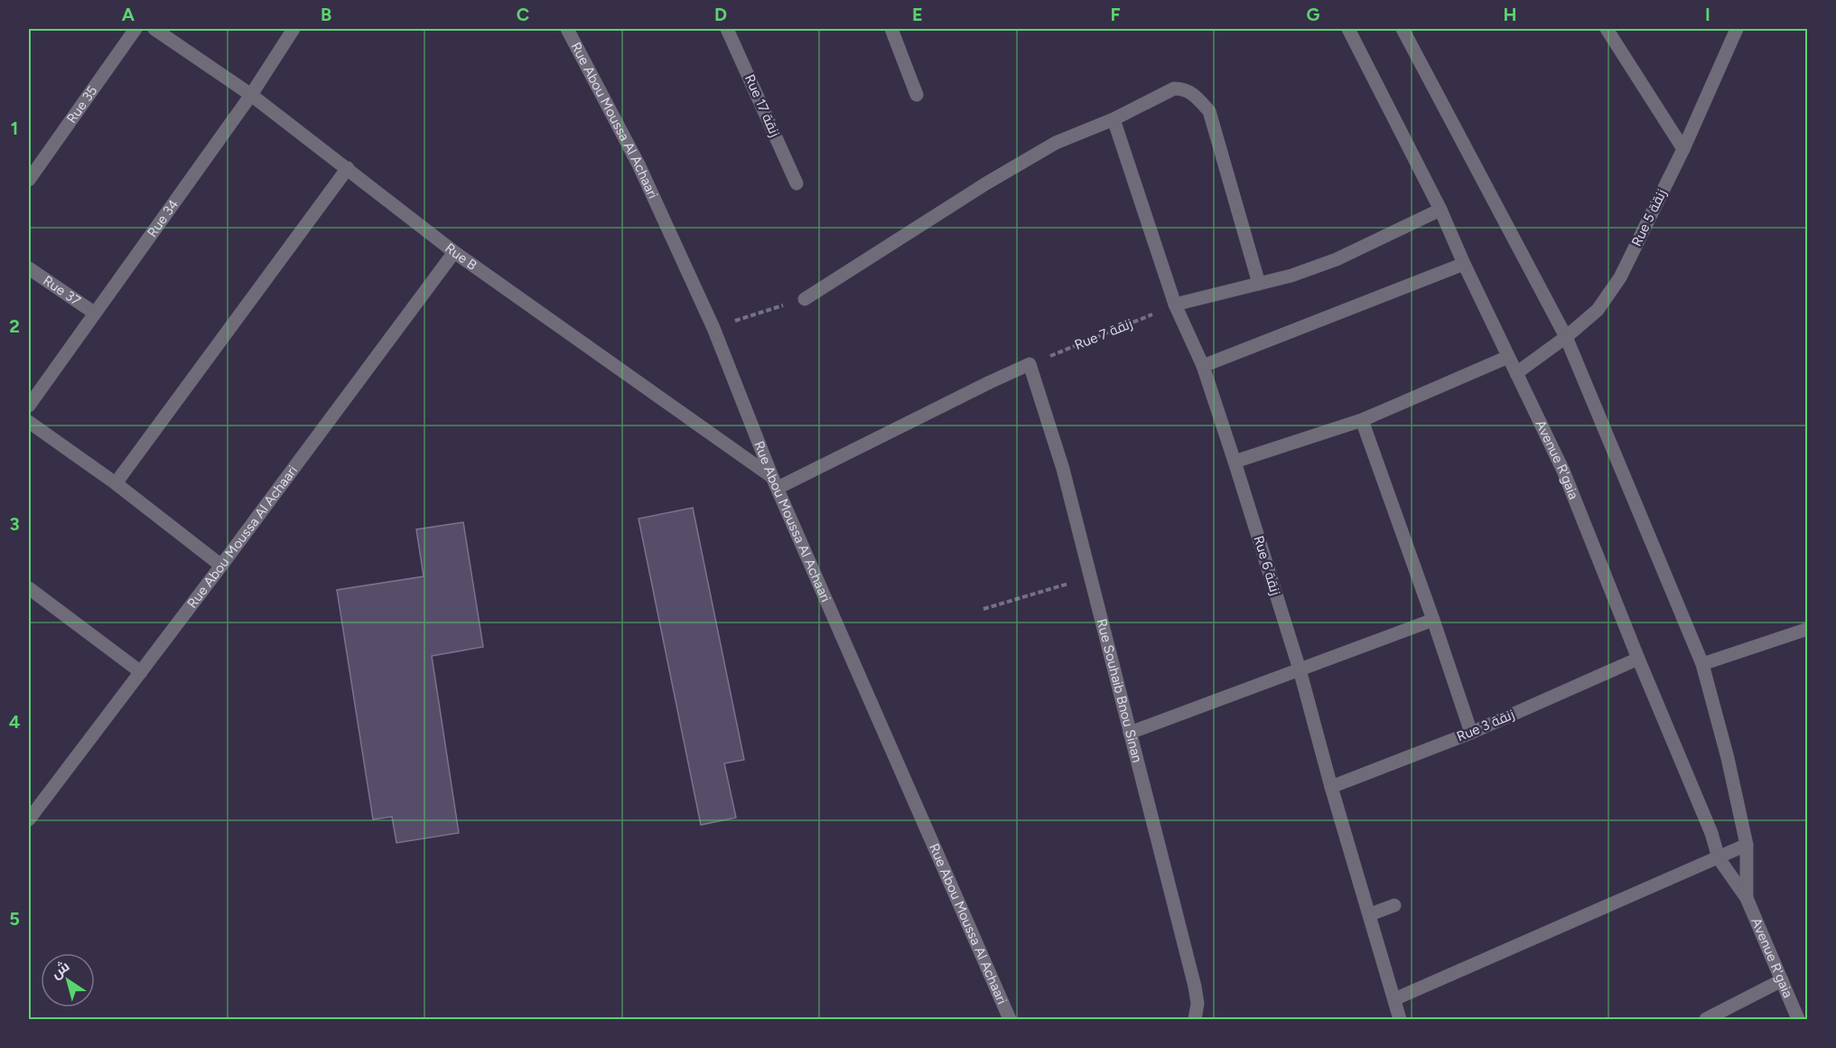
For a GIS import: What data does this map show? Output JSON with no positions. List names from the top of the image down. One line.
{"streets":{"street":["Rue 35","Rue 17 زنقة","Rue Abou Moussa Al Achaari","Rue 34","Rue 5 زنقة","Rue B","Rue 37","Avenue R'gaia","Rue 6 زنقة","Rue Souhaib Bnou Sinan","Rue 3 زنقة"],"path":["Rue 7 زنقة"]},"crossings":[["Rue Abou Moussa Al Achaari","Rue B"],["Rue 34","Rue B"],["Rue 34","Rue 37"],["Rue 5 زنقة","Avenue R'gaia"],["Rue 7 زنقة","Rue 6 زنقة"],["Rue 7 زنقة","Rue Souhaib Bnou Sinan"],["Avenue R'gaia","Rue 3 زنقة"],["Rue 6 زنقة","Rue 3 زنقة"]],"north":"top left","grid":{"columns":["A","B","C","D","E","F","G","H","I"],"rows":["1","2","3","4","5"]}}
